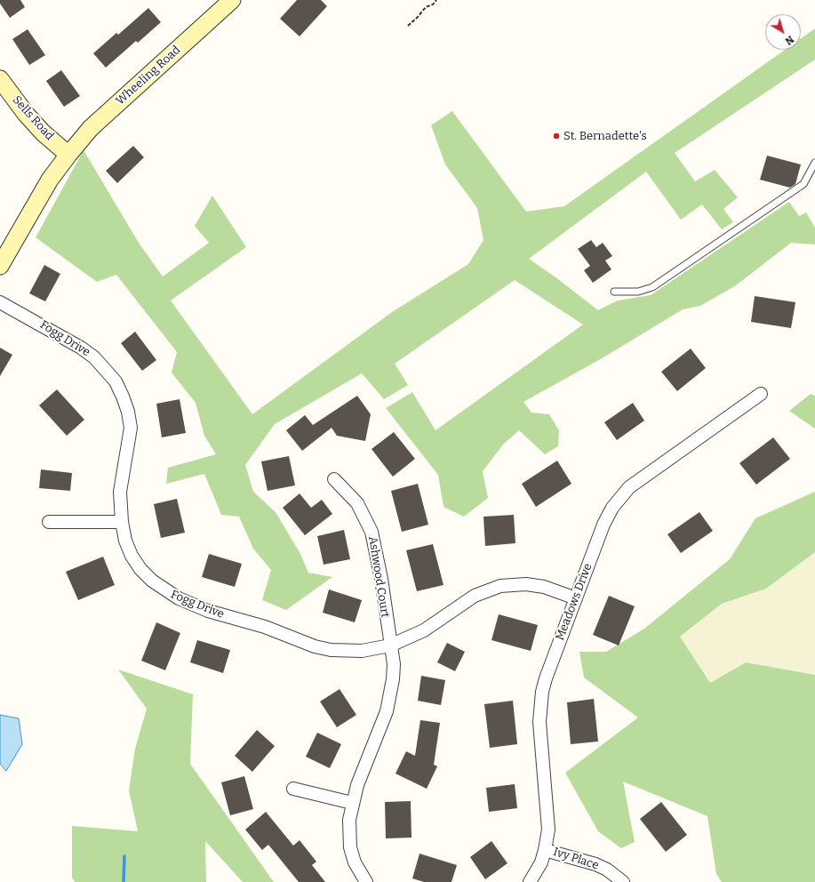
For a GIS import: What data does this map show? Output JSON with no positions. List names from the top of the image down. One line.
{"streets":{"street":["Wheeling Road","Sells Road","Fogg Drive","Ashwood Court","Meadows Drive","Ivy Place"]},"crossings":[["Wheeling Road","Sells Road"],["Fogg Drive","Ashwood Court"],["Fogg Drive","Meadows Drive"],["Meadows Drive","Ivy Place"]],"places":["St. Bernadette's"],"north":"bottom right"}
